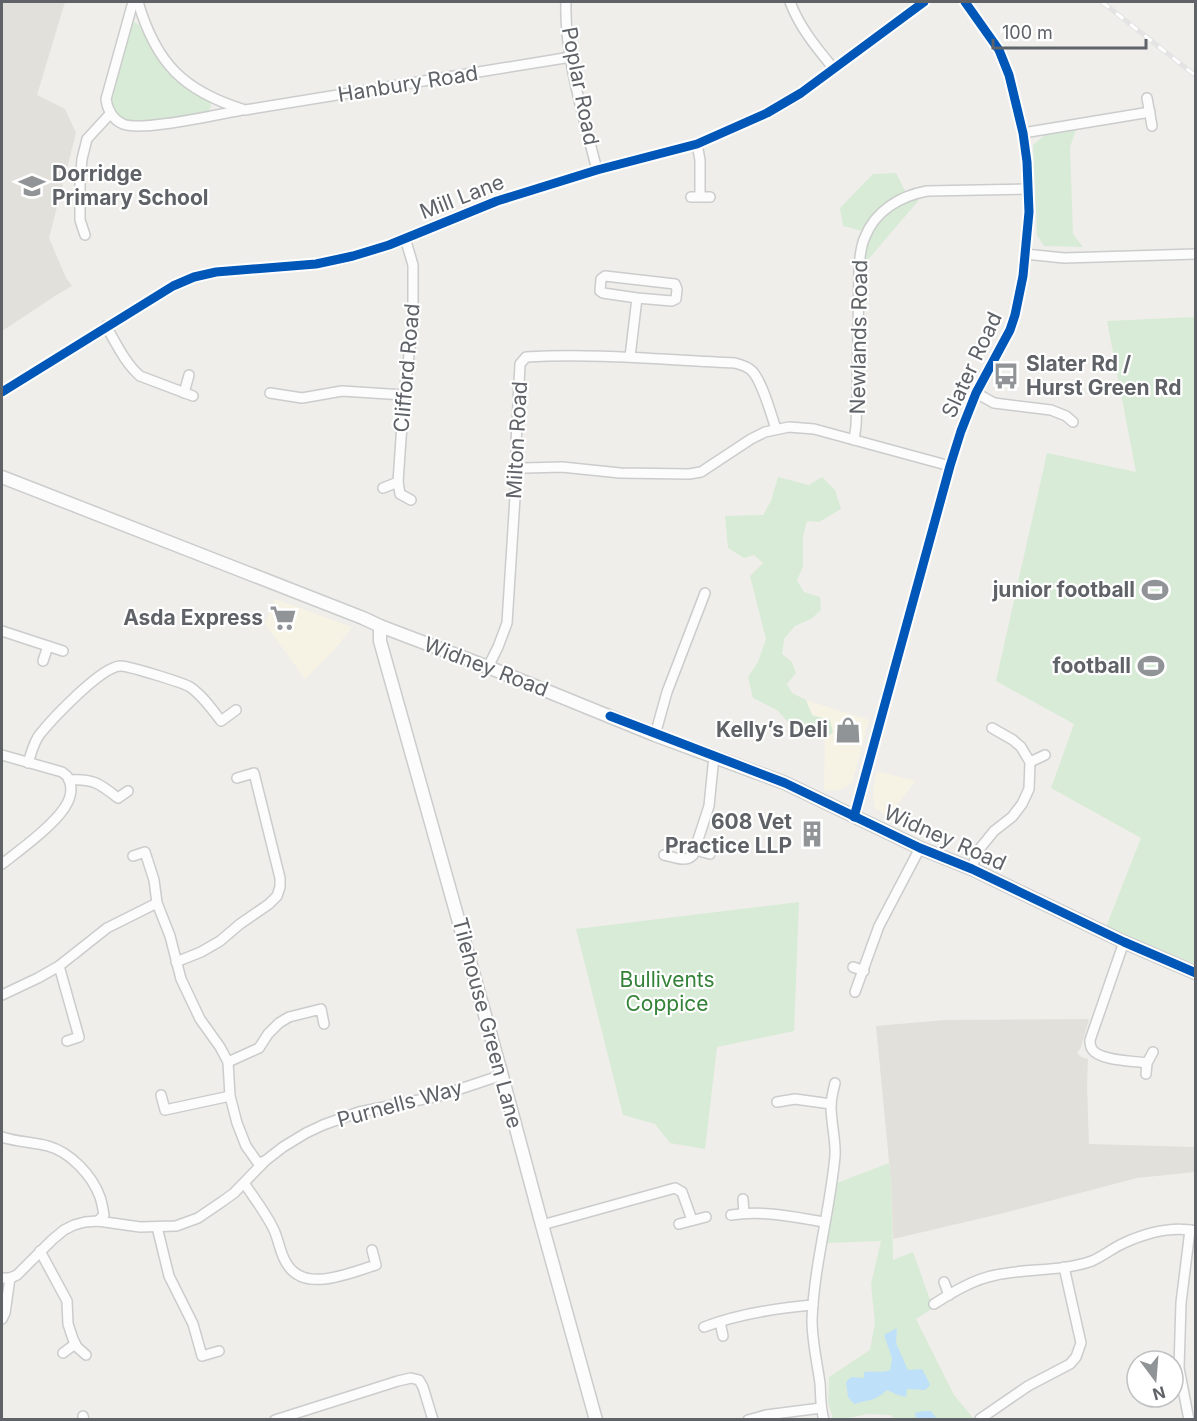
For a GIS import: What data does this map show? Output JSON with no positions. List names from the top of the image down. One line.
{"streets":{"street":["Hanbury Road","Poplar Road","Mill Lane","Newlands Road","Slater Road","Clifford Road","Milton Road","Widney Road","Tilehouse Green Lane","Purnells Way"]},"crossings":[["Hanbury Road","Poplar Road"],["Poplar Road","Mill Lane"],["Mill Lane","Clifford Road"],["Newlands Road","Slater Road"],["Slater Road","Widney Road"],["Milton Road","Widney Road"],["Widney Road","Tilehouse Green Lane"],["Tilehouse Green Lane","Purnells Way"]],"parks":["Bullivents Coppice"],"places":{"school or university":["Dorridge Primary School"],"bus stop":["Slater Rd / Hurst Green Rd"],"sports":["junior football","football"],"supermarket":["Asda Express"],"shop":["Kelly’s Deli"],"building":["608 Vet Practice LLP"]},"scale_bar":"100 m","north":"bottom"}
